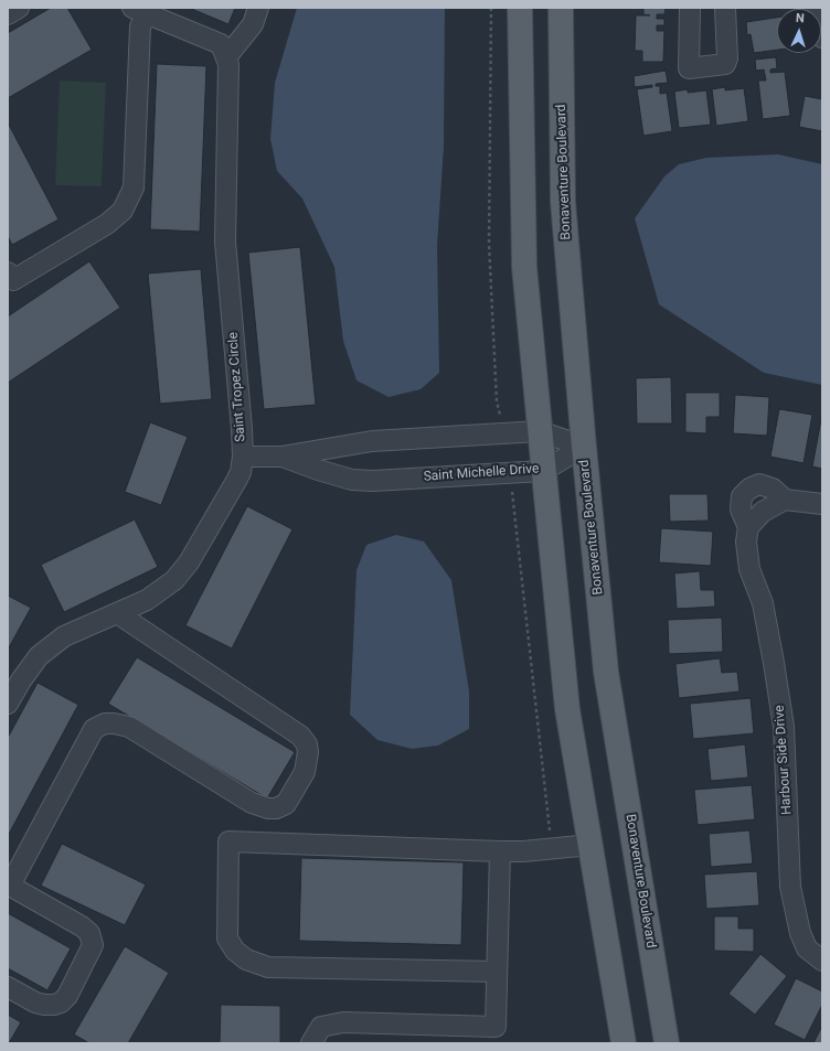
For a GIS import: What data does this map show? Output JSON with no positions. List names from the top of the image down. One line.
{"streets":{"main road":["Bonaventure Boulevard"],"street":["Saint Tropez Circle","Saint Michelle Drive","Harbour Side Drive"]},"crossings":[["Bonaventure Boulevard","Saint Michelle Drive"],["Saint Tropez Circle","Saint Michelle Drive"]],"north":"top"}
